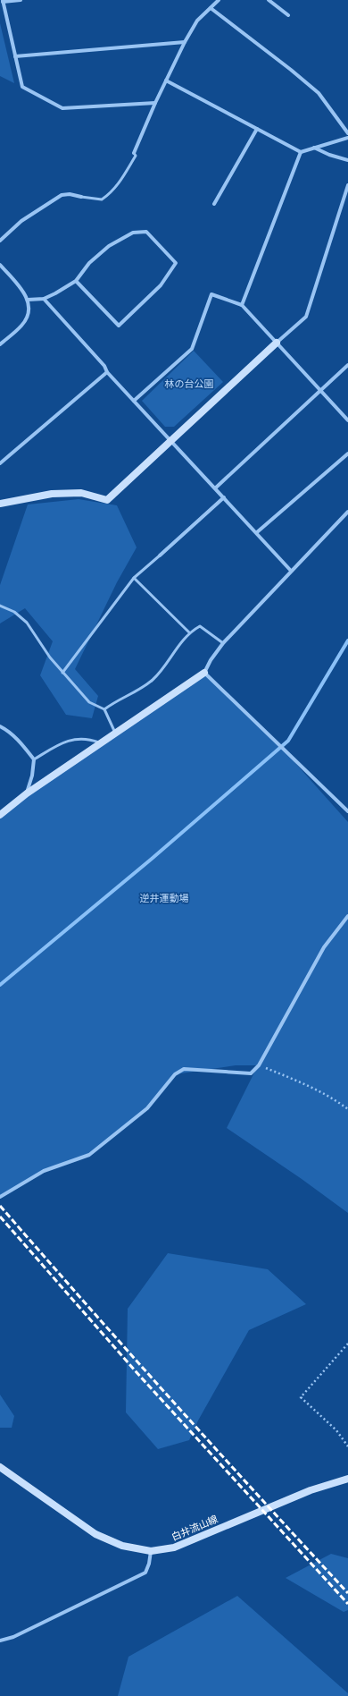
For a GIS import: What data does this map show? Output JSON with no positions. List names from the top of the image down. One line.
{"streets":{"street":["白井流山線"]},"parks":["林の台公園","逆井運動場"]}
